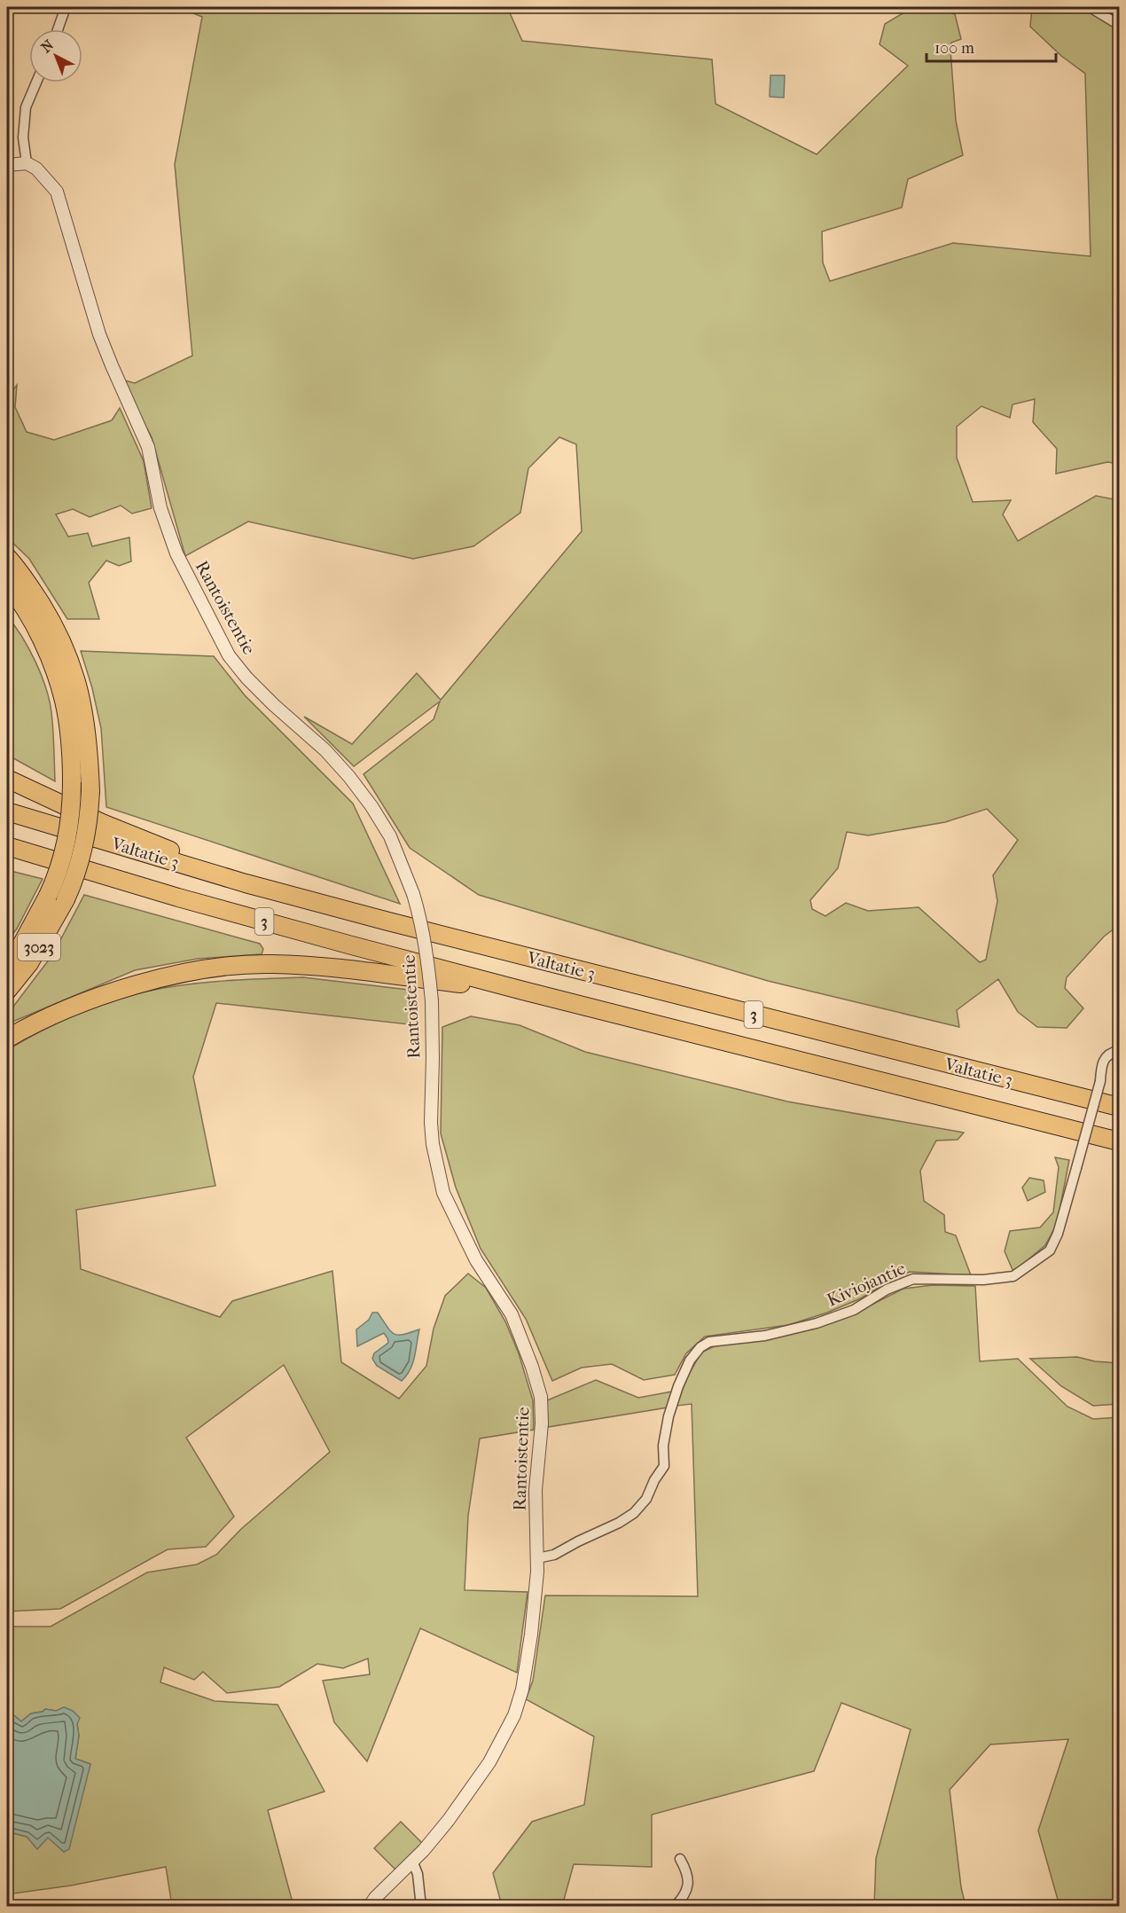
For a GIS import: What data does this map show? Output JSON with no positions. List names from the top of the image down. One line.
{"streets":{"highway":["Valtatie 3","3","3023"],"street":["Rantoistentie","Kiviojantie"]},"crossings":[["Rantoistentie","Kiviojantie"]],"scale_bar":"100 m","north":"top left"}
